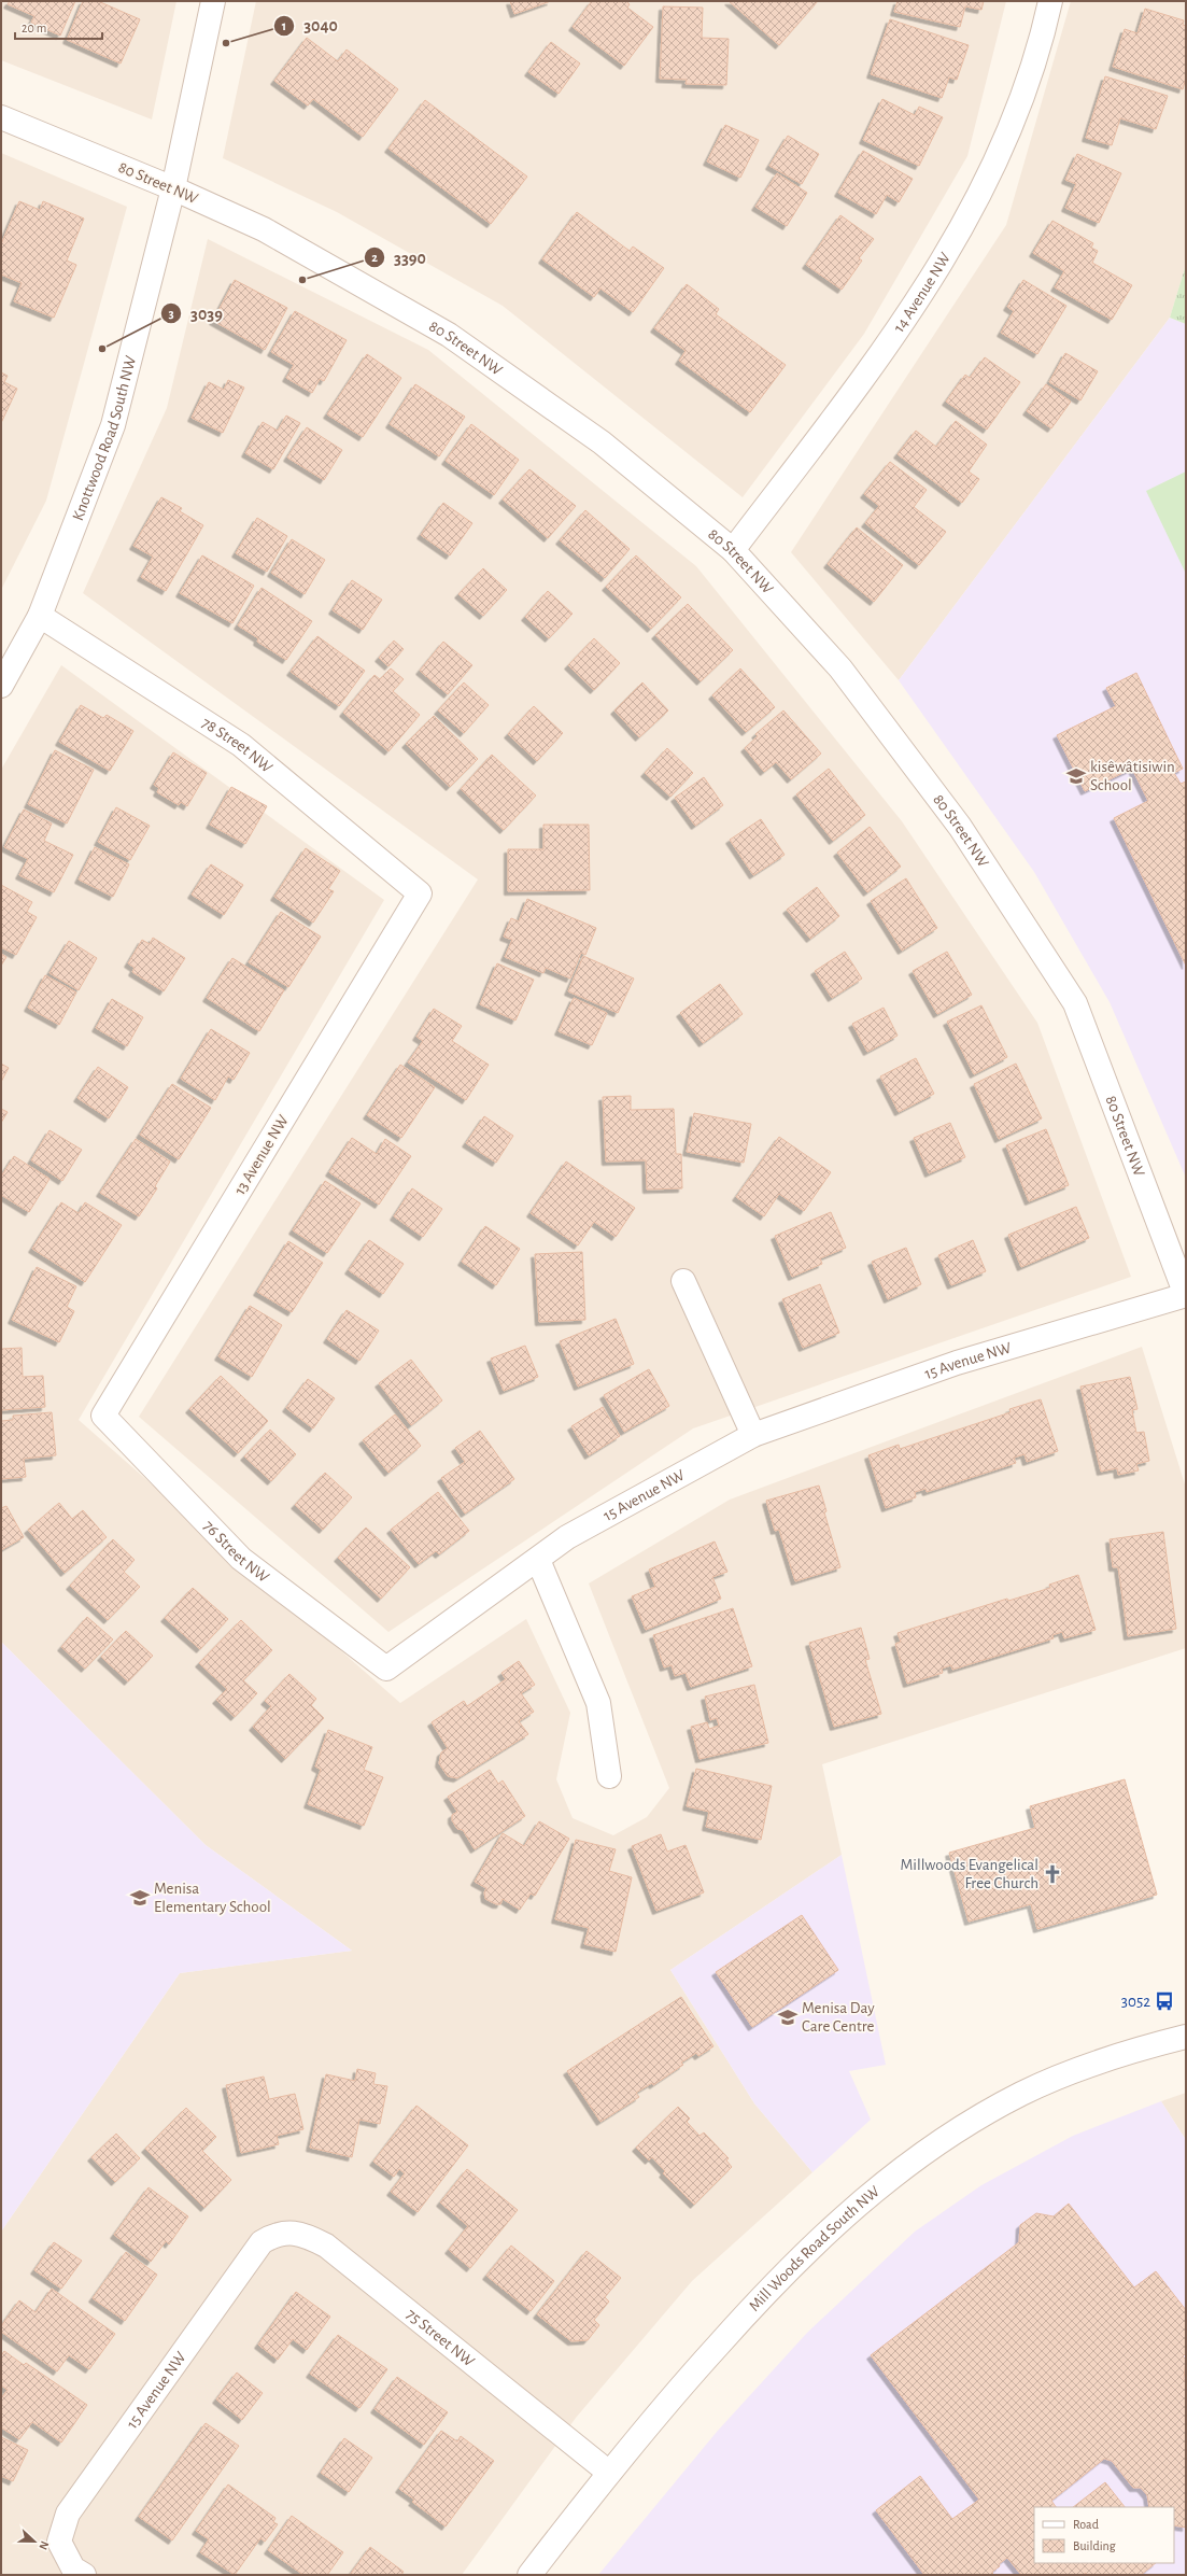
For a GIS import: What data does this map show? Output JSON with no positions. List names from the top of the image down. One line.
{"streets":{"street":["80 Street NW","14 Avenue NW","Knottwood Road South NW","78 Street NW","13 Avenue NW","15 Avenue NW","76 Street NW","Mill Woods Road South NW","75 Street NW"]},"crossings":[["80 Street NW","14 Avenue NW"],["80 Street NW","Knottwood Road South NW"],["80 Street NW","15 Avenue NW"],["Knottwood Road South NW","78 Street NW"],["78 Street NW","13 Avenue NW"],["13 Avenue NW","76 Street NW"],["15 Avenue NW","76 Street NW"],["15 Avenue NW","75 Street NW"],["Mill Woods Road South NW","75 Street NW"]],"places":{"other":["3040","3390","3039"],"school or university":["kisêwâtisiwin School","Menisa Elementary School","Menisa Day Care Centre"],"church":["Millwoods Evangelical Free Church"],"bus stop":["3052"]},"legend":["Road","Building"],"scale_bar":"20 m","north":"right"}
